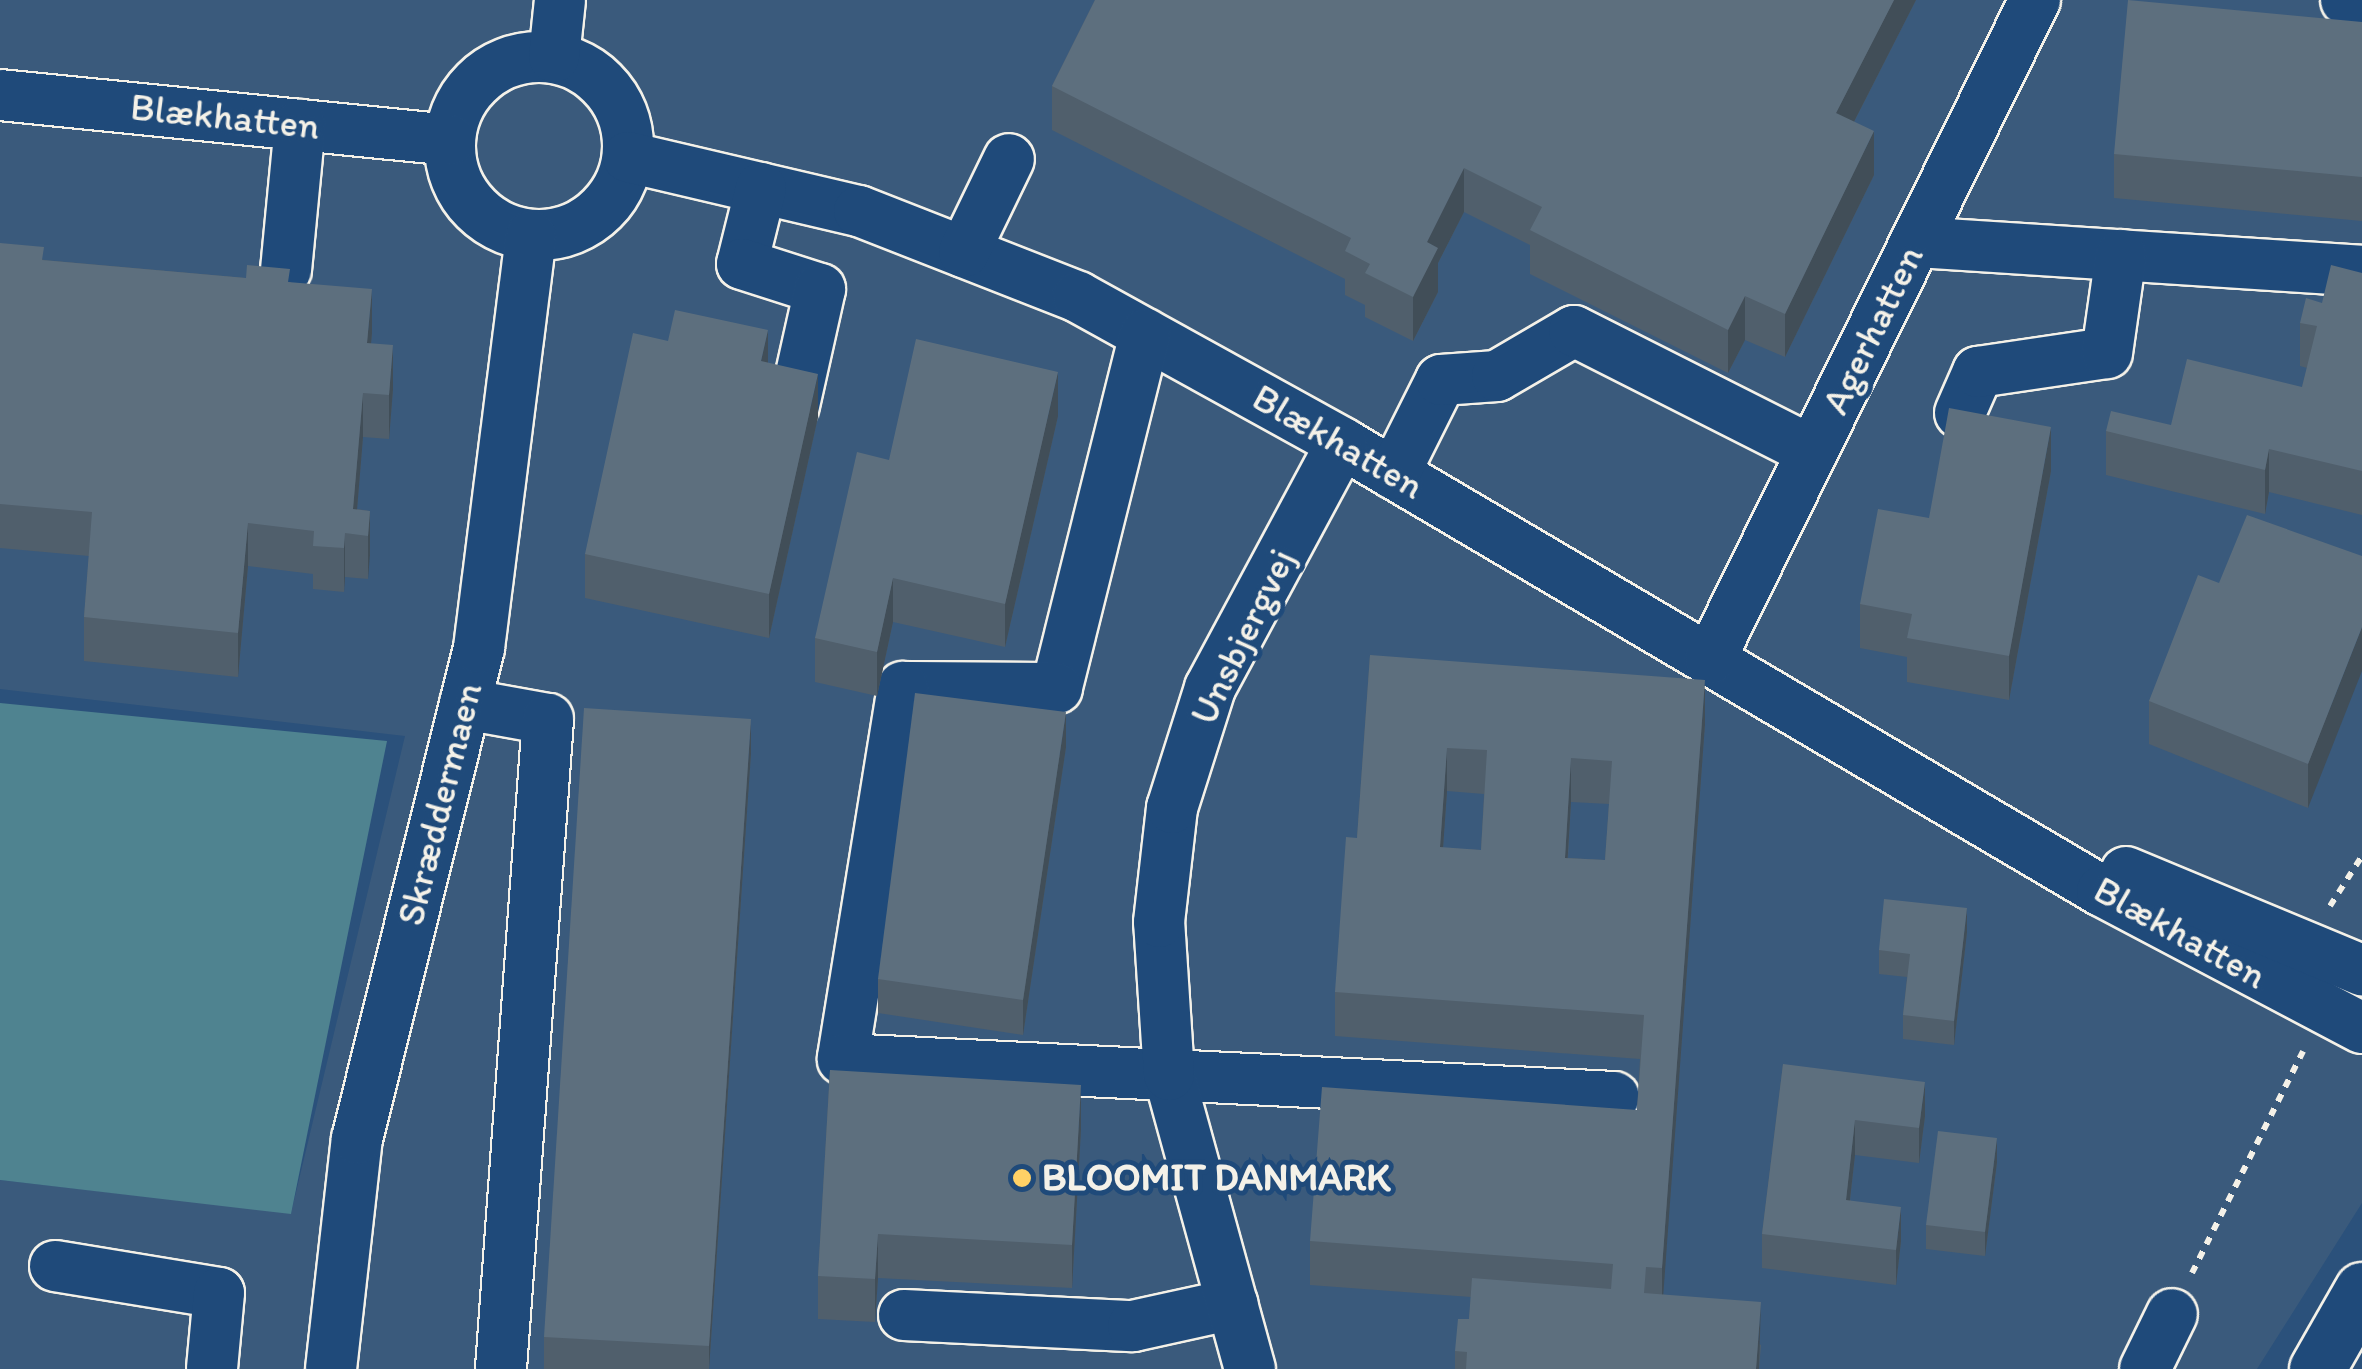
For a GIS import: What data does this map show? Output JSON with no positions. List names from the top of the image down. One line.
{"streets":{"street":["Blækhatten","Agerhatten","Unsbjergvej","Skræddermaen"]},"crossings":[["Blækhatten","Agerhatten"],["Blækhatten","Unsbjergvej"],["Blækhatten","Skræddermaen"]],"places":["BLOOMIT DANMARK"]}
